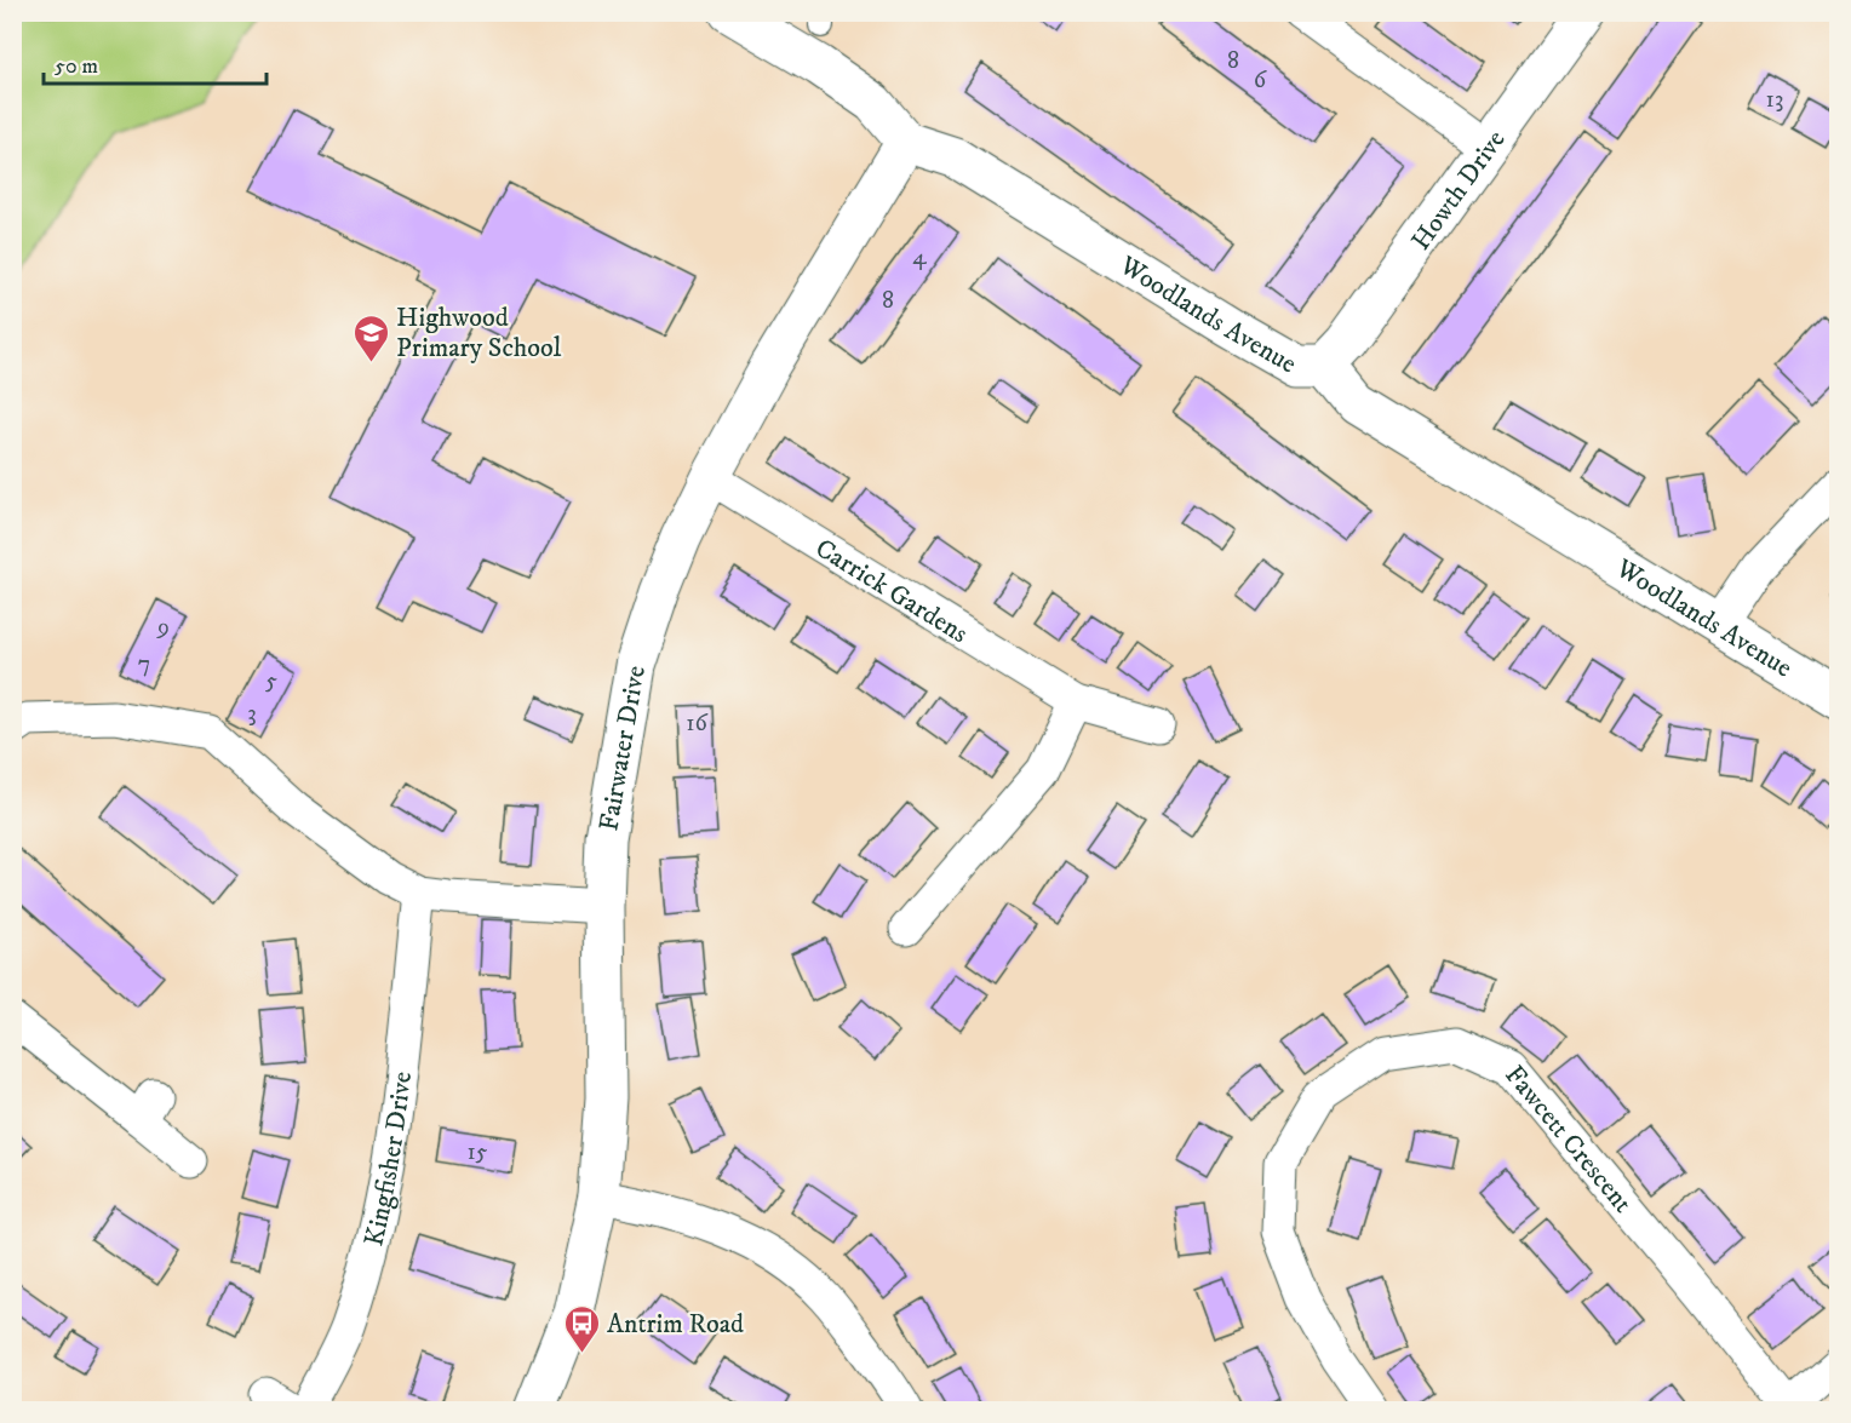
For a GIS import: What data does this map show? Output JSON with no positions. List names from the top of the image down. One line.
{"streets":{"street":["Howth Drive","Woodlands Avenue","Carrick Gardens","Fairwater Drive","Fawcett Crescent","Kingfisher Drive"]},"crossings":[["Howth Drive","Woodlands Avenue"],["Woodlands Avenue","Fairwater Drive"],["Carrick Gardens","Fairwater Drive"]],"places":{"school or university":["Highwood Primary School"],"bus stop":["Antrim Road"]},"house_numbers":["8","6","13","4","8","9","7","5","3","16","15"],"scale_bar":"50 m"}
